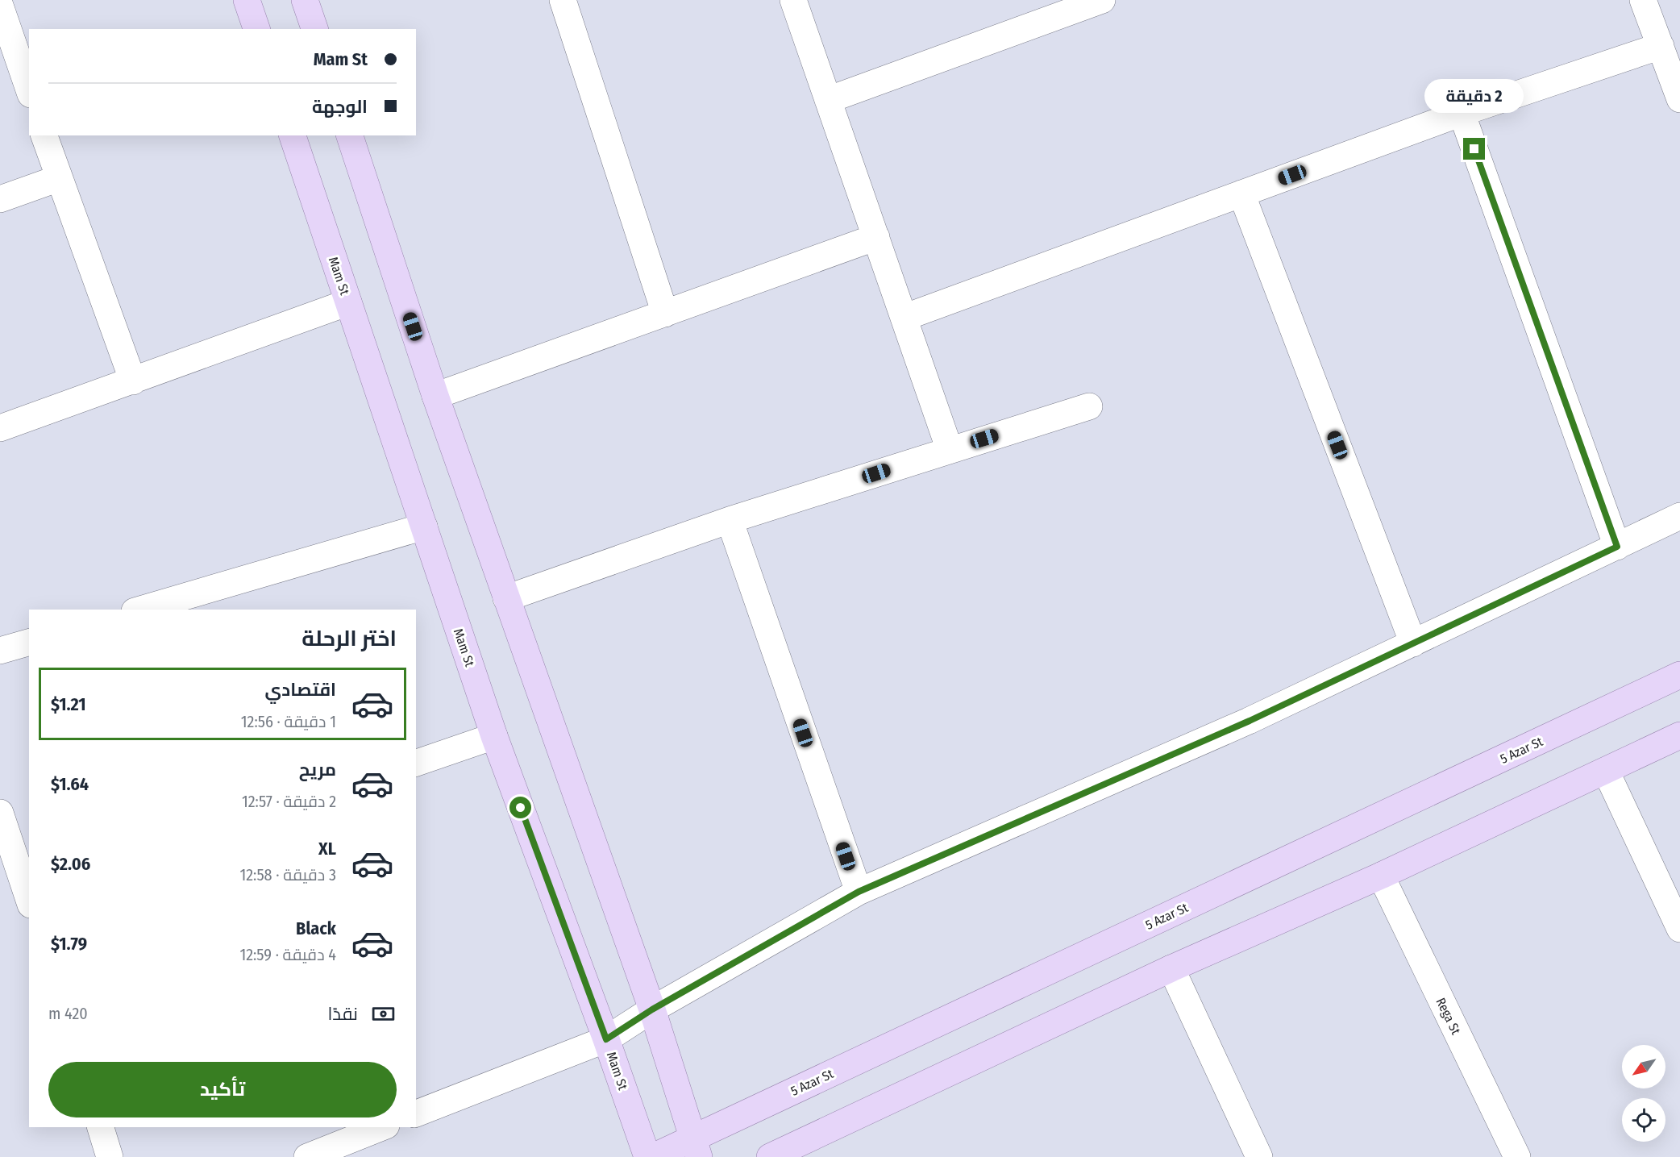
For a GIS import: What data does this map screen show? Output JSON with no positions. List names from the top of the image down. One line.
{"streets":{"main road":["Mam St","5 Azar St"],"street":["Rega St"]},"north":"bottom left","page":{"banner":["Mam St","الوجهة"],"bubble":"2 دقيقة","heading":"اختر الرحلة","list":[{"name":"اقتصادي","note":"1 دقيقة · 12:56","value":"$1.21"},{"name":"مريح","note":"2 دقيقة · 12:57","value":"$1.64"},{"name":"XL","note":"3 دقيقة · 12:58","value":"$2.06"},{"name":"Black","note":"4 دقيقة · 12:59","value":"$1.79"}],"pay":["نقدًا","420 m"],"buttons":"تأكيد"}}
